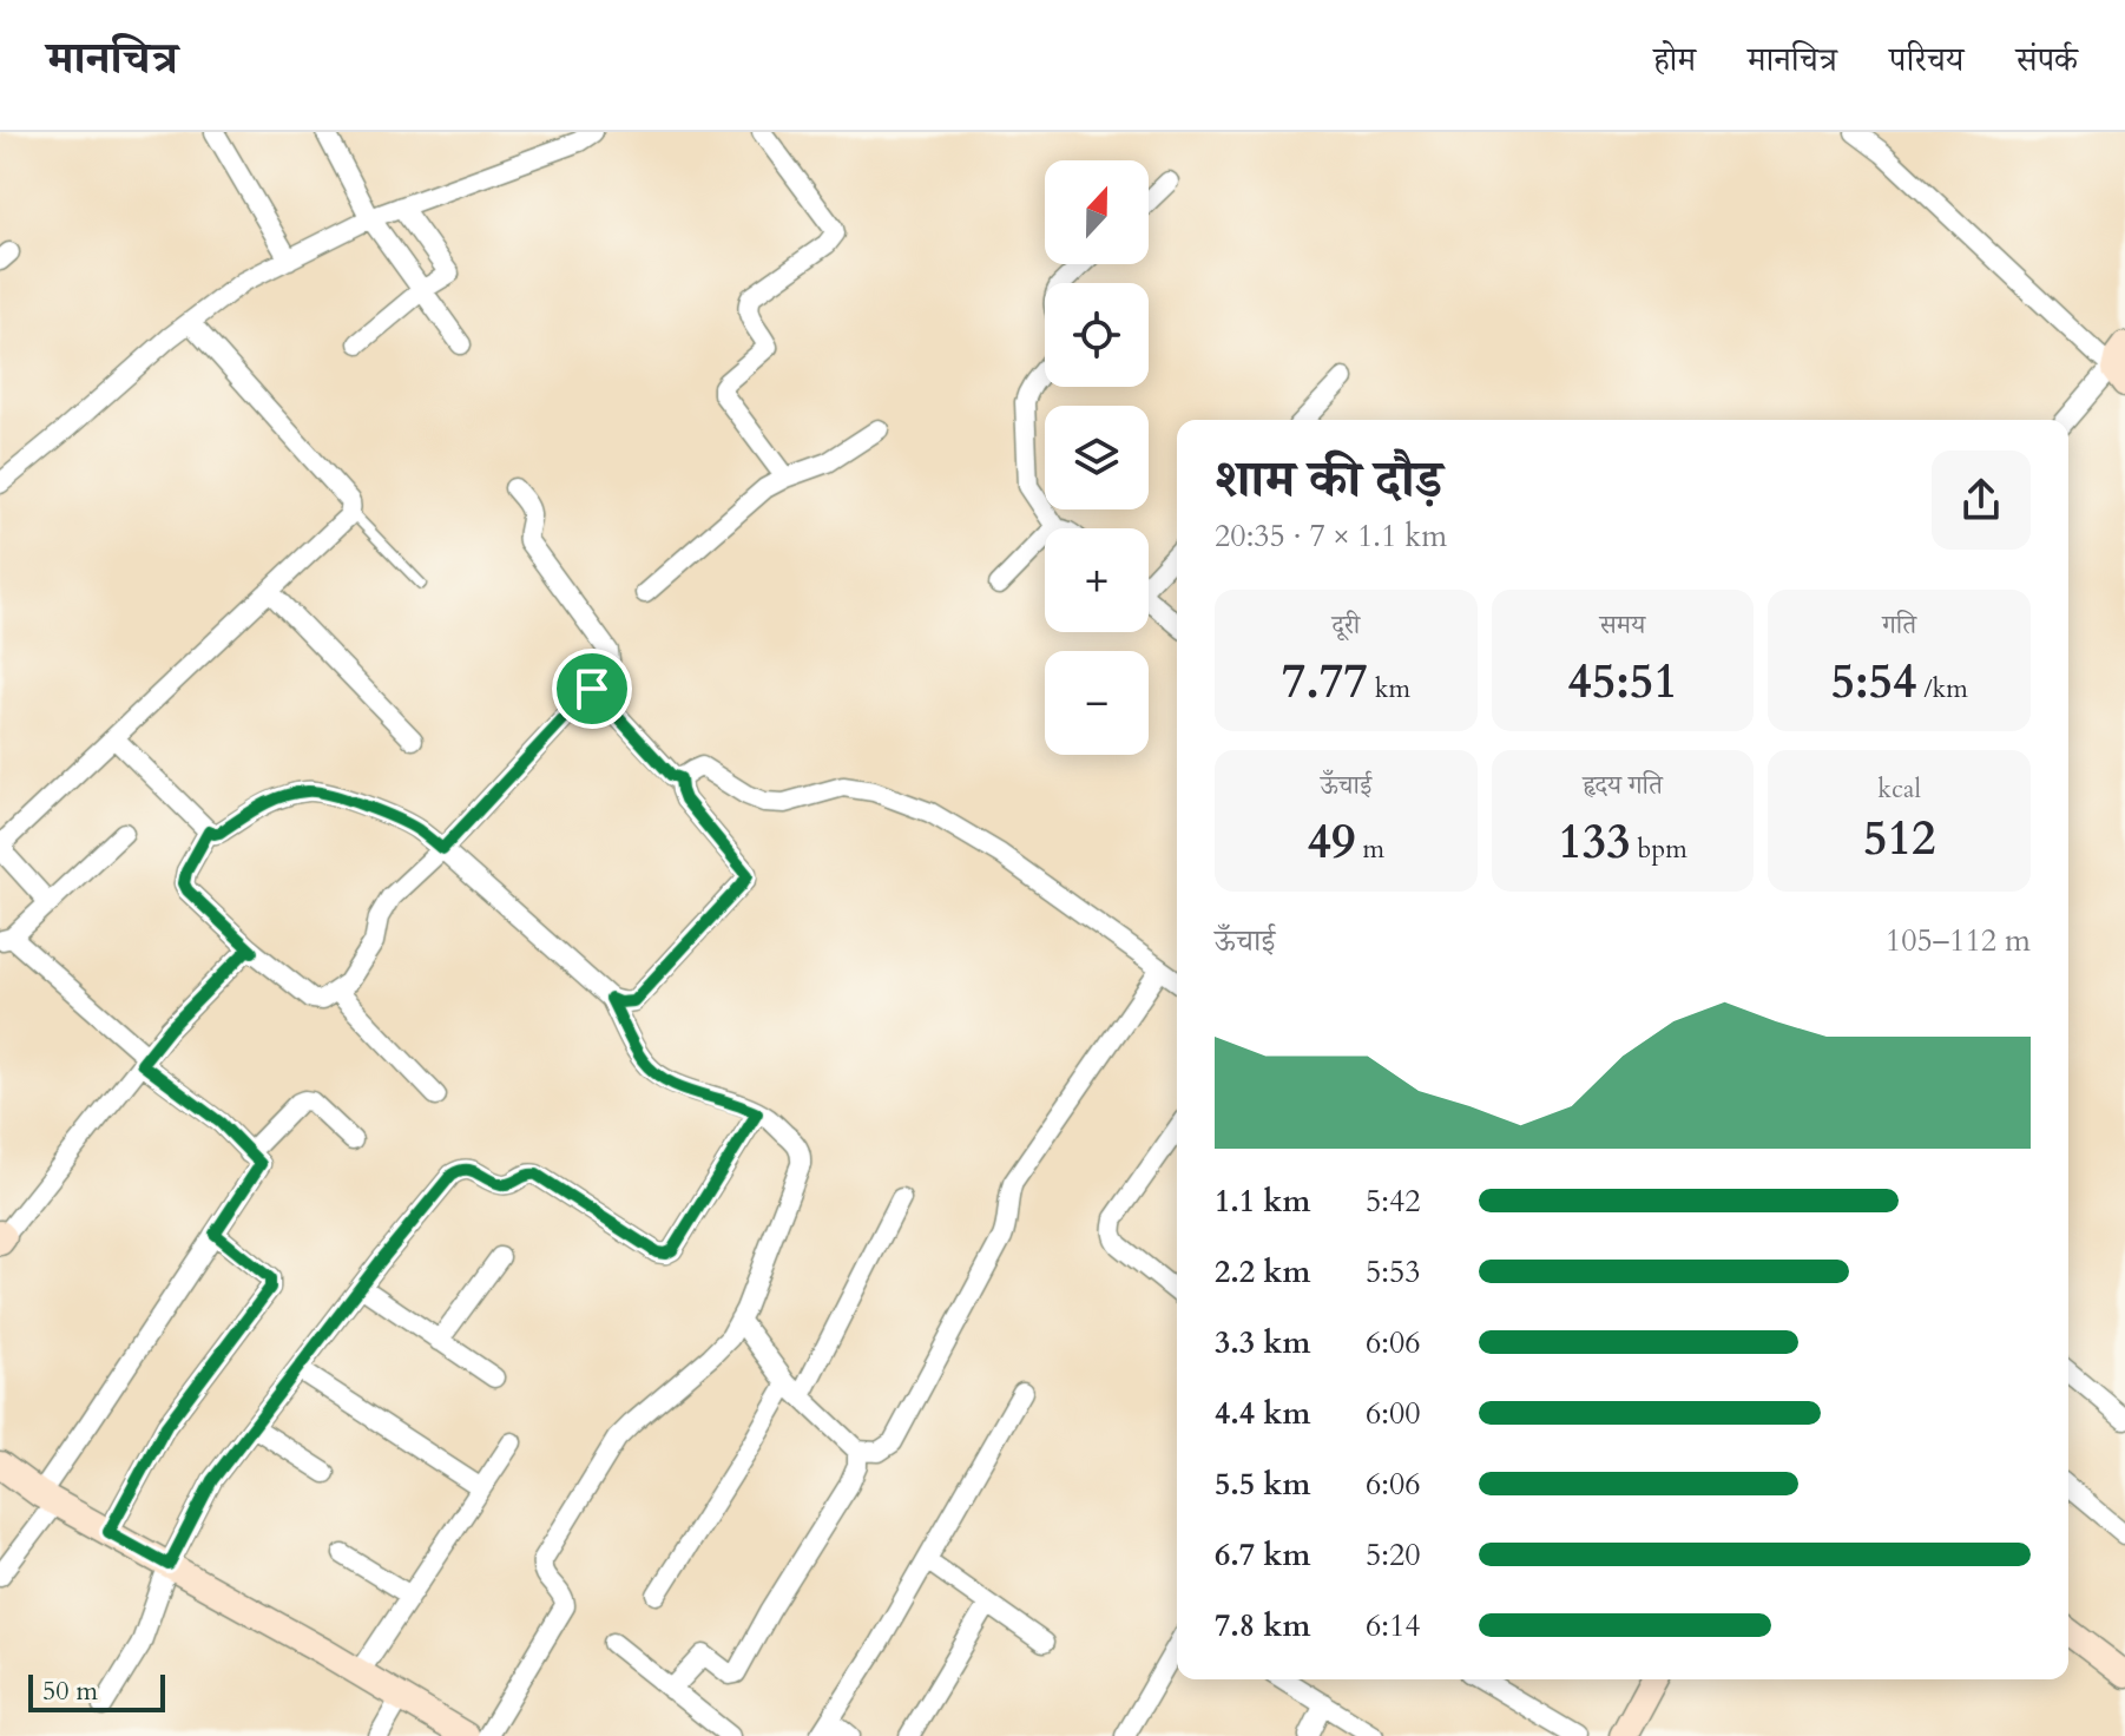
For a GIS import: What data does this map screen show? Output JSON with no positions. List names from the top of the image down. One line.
{"scale_bar":"50 m","north":"top","page":{"header":"मानचित्र","nav":["होम","मानचित्र","परिचय","संपर्क"],"map_buttons":["+","−"],"heading":["शाम की दौड़","20:35 · 7 × 1.1 km"],"stats":[["दूरी","7.77 km"],["समय","45:51"],["गति","5:54 /km"],["ऊँचाई","49 m"],["हृदय गति","133 bpm"],["kcal","512"]],"chart":["ऊँचाई","105–112 m"],"list":[{"name":"1.1 km","note":"5:42"},{"name":"2.2 km","note":"5:53"},{"name":"3.3 km","note":"6:06"},{"name":"4.4 km","note":"6:00"},{"name":"5.5 km","note":"6:06"},{"name":"6.7 km","note":"5:20"},{"name":"7.8 km","note":"6:14"}],"scale":"50 m"}}
